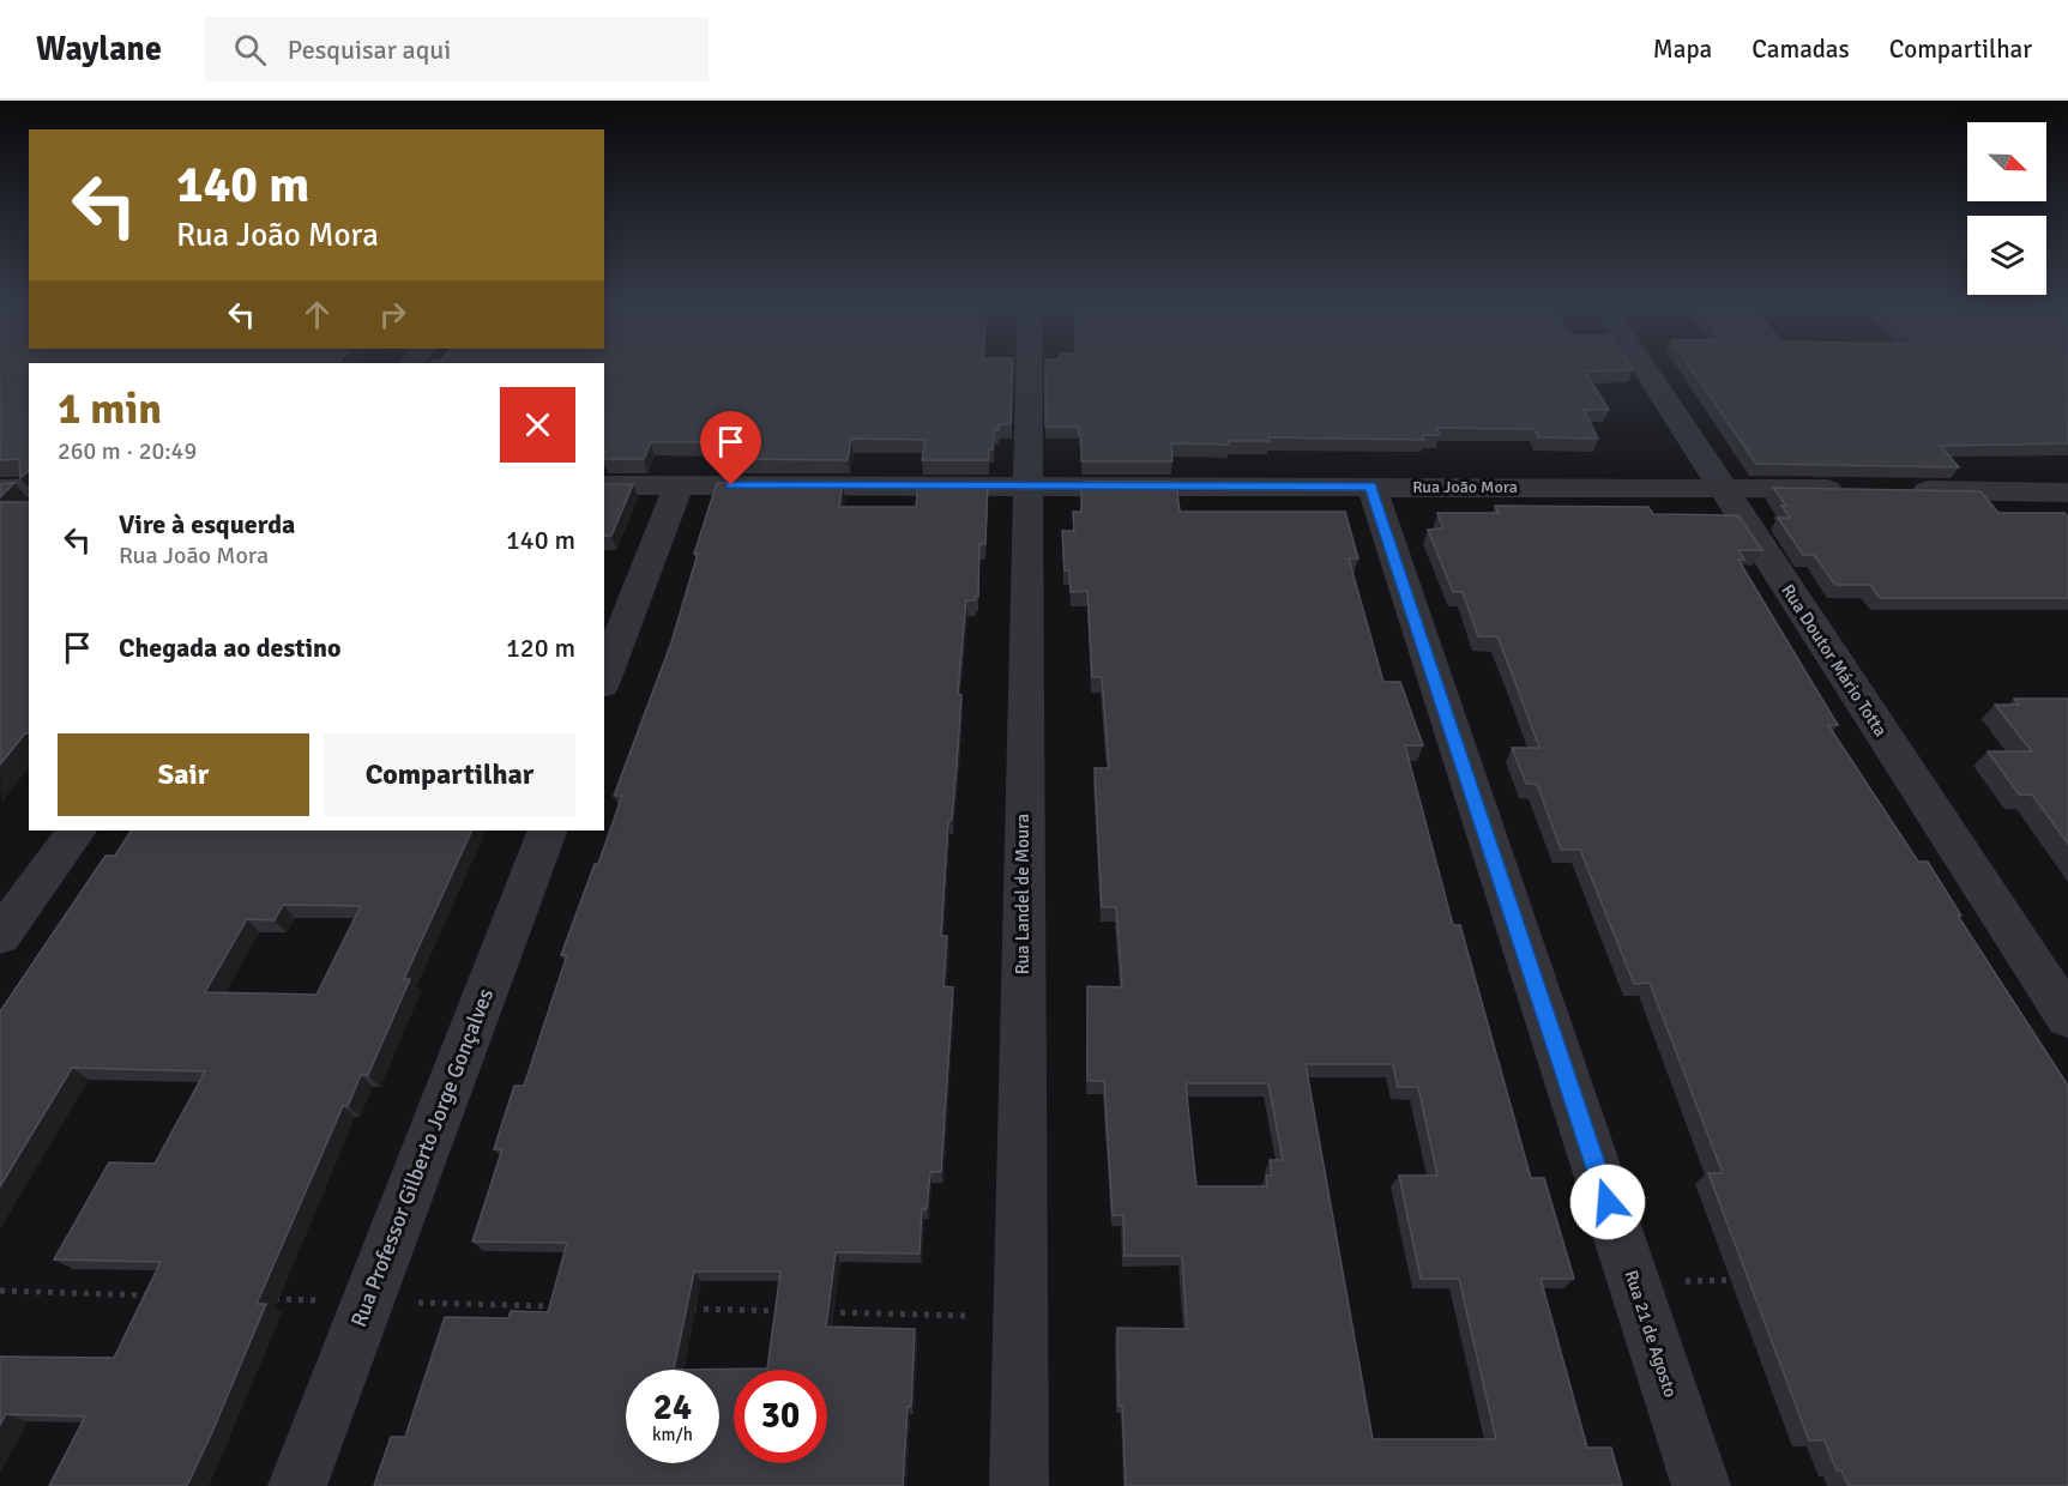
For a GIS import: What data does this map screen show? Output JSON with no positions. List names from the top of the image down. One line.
{"streets":{"street":["Rua João Mora","Rua Doutor Mário Totta","Rua Landel de Moura","Rua Professor Gilberto Jorge Gonçalves","Rua 21 de Agosto"]},"crossings":[["Rua João Mora","Rua Doutor Mário Totta"],["Rua João Mora","Rua Landel de Moura"],["Rua João Mora","Rua 21 de Agosto"]],"north":"bottom right","page":{"header":"Waylane","search":"Pesquisar aqui","nav":["Mapa","Camadas","Compartilhar"],"turn":["140 m","Rua João Mora"],"heading":["1 min","260 m · 20:49"],"list":[{"name":"Vire à esquerda","note":"Rua João Mora","value":"140 m"},{"name":"Chegada ao destino","value":"120 m"}],"buttons":["Sair","Compartilhar"],"speed":"24 km/h","limit":"30"}}
